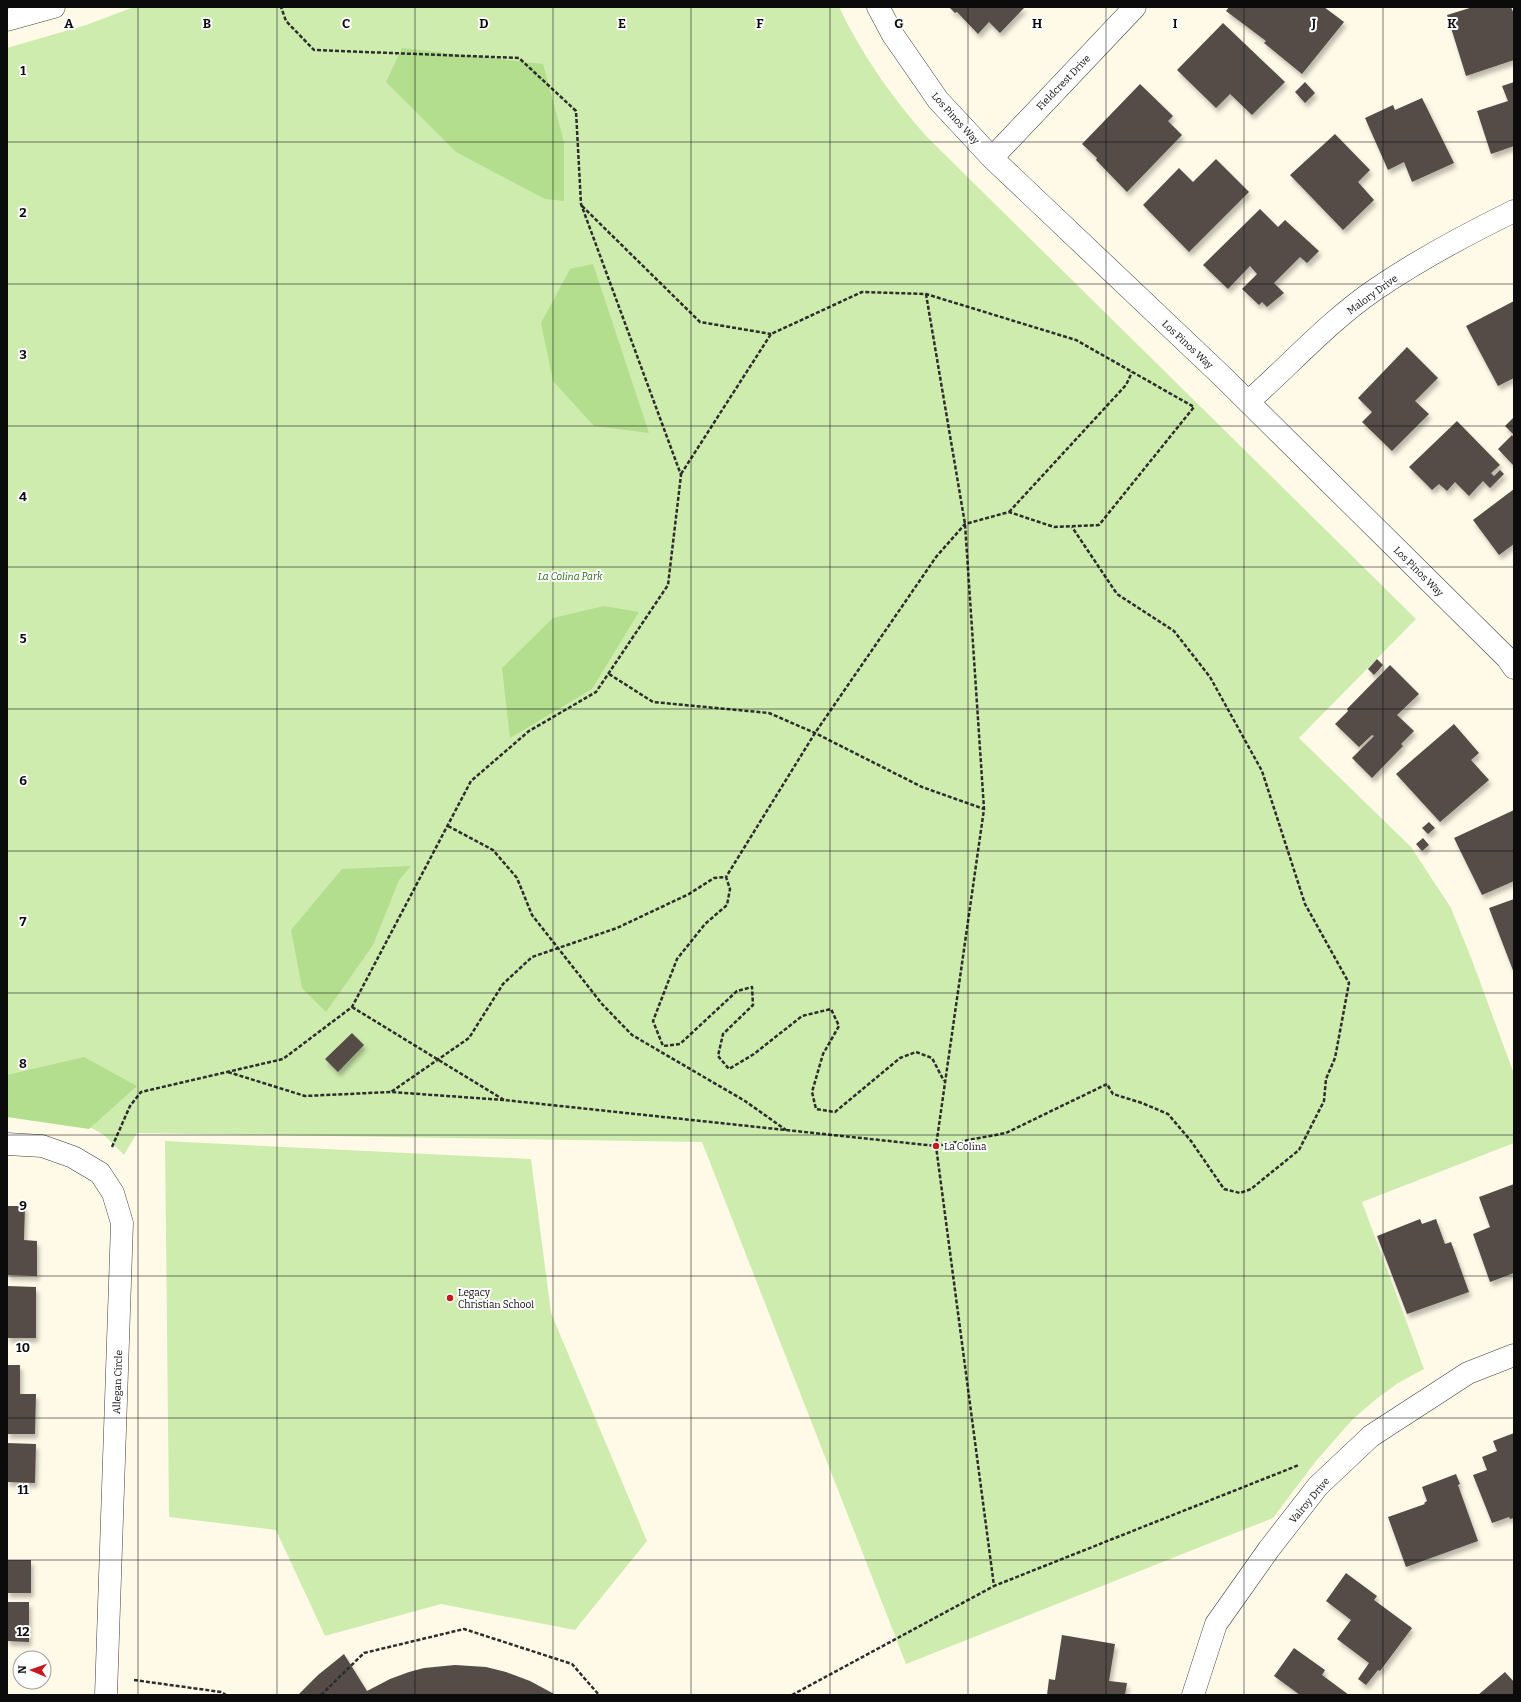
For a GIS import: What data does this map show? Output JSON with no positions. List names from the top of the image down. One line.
{"streets":{"street":["Fieldcrest Drive","Los Pinos Way","Malory Drive","Allegan Circle","Valroy Drive"]},"crossings":[["Fieldcrest Drive","Los Pinos Way"],["Los Pinos Way","Malory Drive"]],"parks":["La Colina Park"],"places":["La Colina","Legacy Christian School"],"north":"left","grid":{"columns":["A","B","C","D","E","F","G","H","I","J","K"],"rows":["1","2","3","4","5","6","7","8","9","10","11","12"]}}
